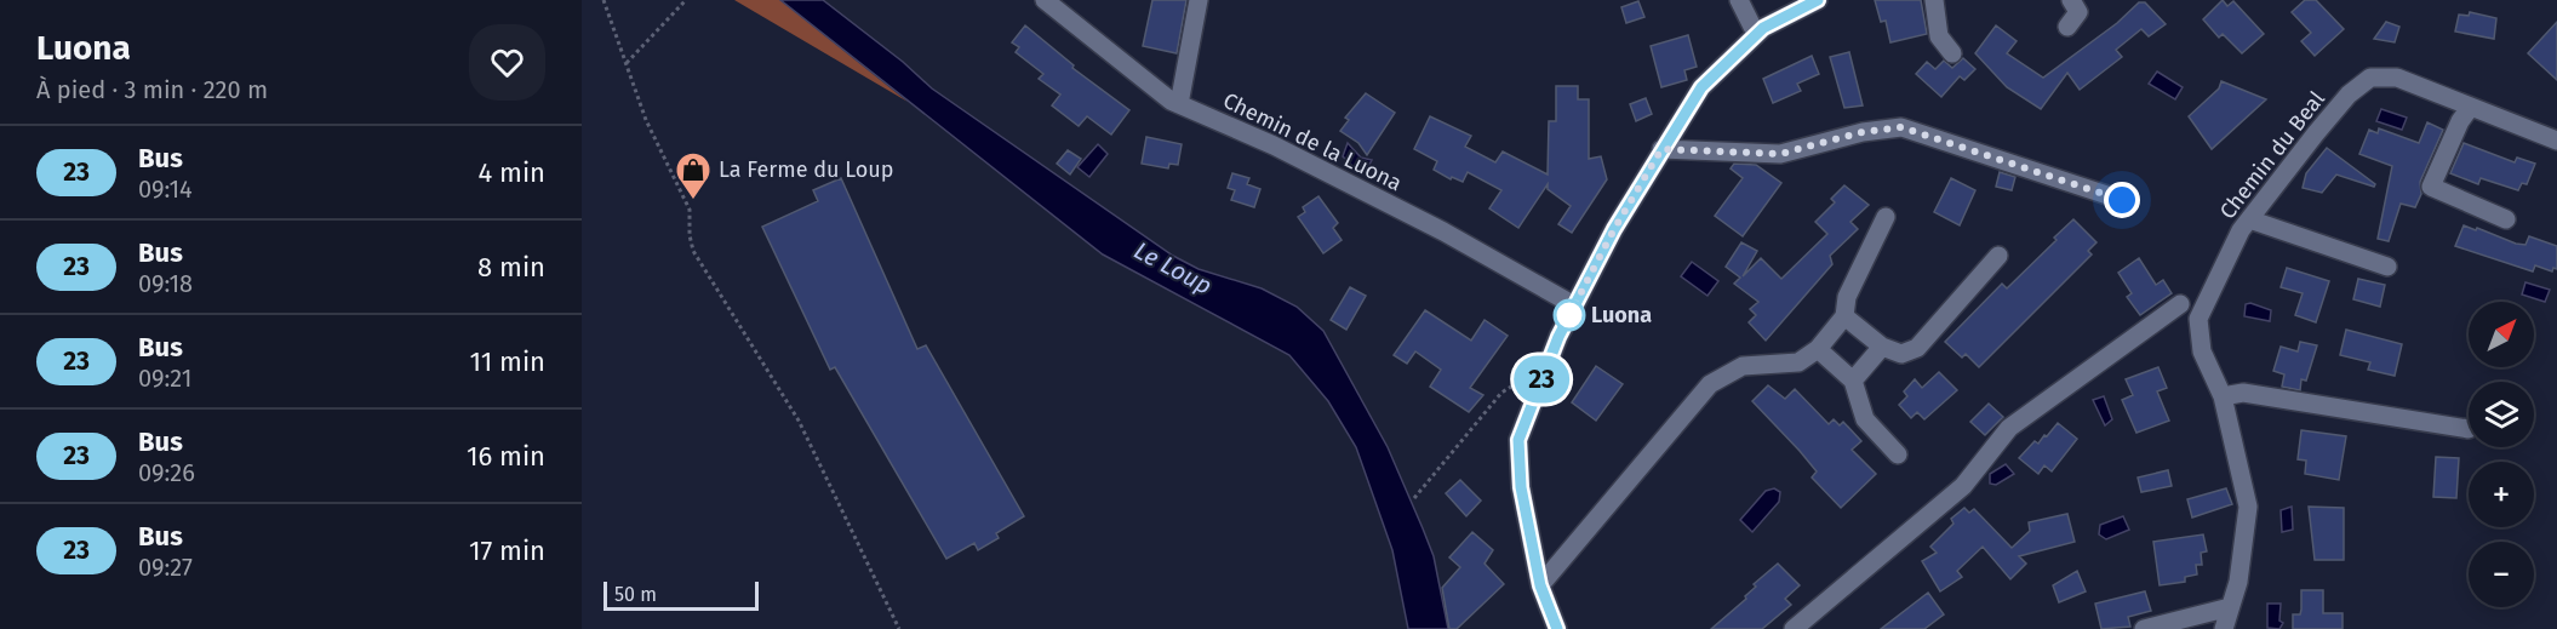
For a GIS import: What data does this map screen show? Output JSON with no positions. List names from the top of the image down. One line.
{"streets":{"street":["Chemin de la Luona","Chemin du Beal"]},"water":["Le Loup"],"places":{"shop":["La Ferme du Loup"],"other":["Luona"]},"lines":["bus line 23"],"scale_bar":"50 m","north":"top right","page":{"heading":["Luona","À pied · 3 min · 220 m"],"on_map":"23","list":[{"mark":"23","name":"Bus","note":"09:14","value":"4 min"},{"mark":"23","name":"Bus","note":"09:18","value":"8 min"},{"mark":"23","name":"Bus","note":"09:21","value":"11 min"},{"mark":"23","name":"Bus","note":"09:26","value":"16 min"},{"mark":"23","name":"Bus","note":"09:27","value":"17 min"}],"map_buttons":["+","−"],"scale":"50 m"}}
